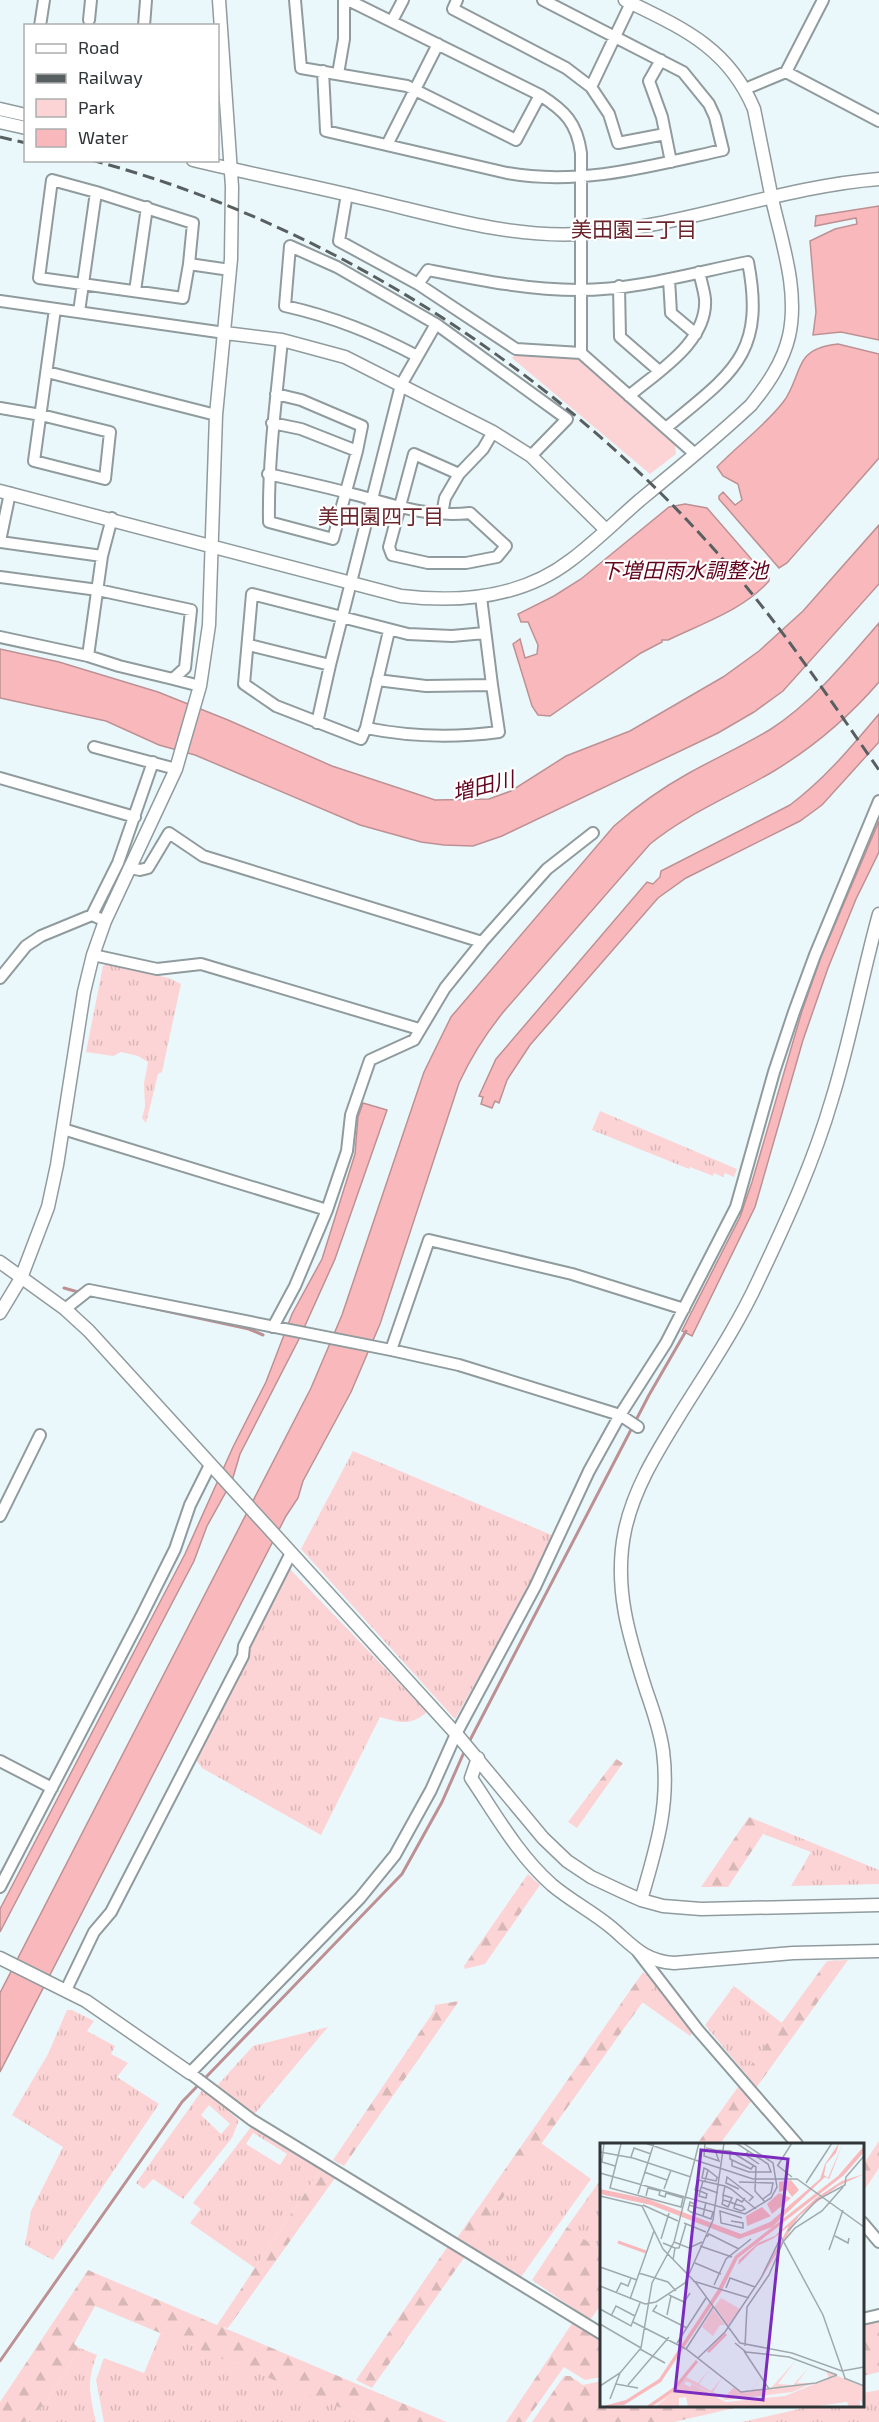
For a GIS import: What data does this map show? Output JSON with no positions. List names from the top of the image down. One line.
{"districts":["美田園三丁目","美田園四丁目"],"water":["下増田雨水調整池","増田川"],"legend":["Road","Railway","Park","Water"]}
